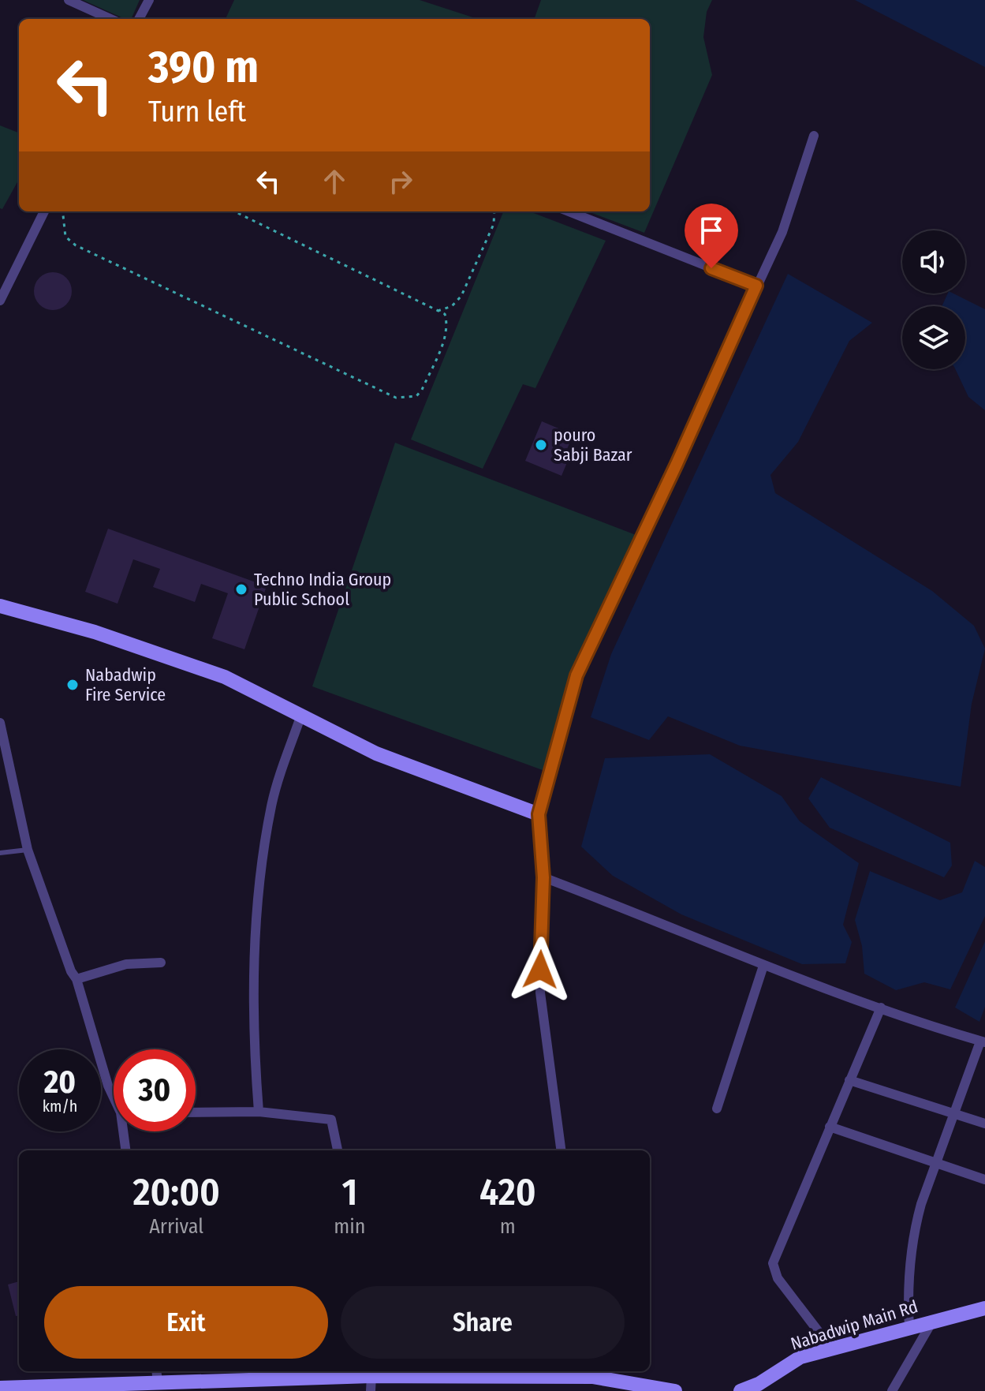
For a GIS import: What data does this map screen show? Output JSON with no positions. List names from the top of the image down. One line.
{"streets":{"street":["Nabadwip Main Rd"]},"places":["pouro Sabji Bazar","Techno India Group Public School","Nabadwip Fire Service"],"page":{"turn":["390 m","Turn left"],"speed":"20 km/h","limit":"30","eta":["20:00","Arrival","1","min","420","m"],"buttons":["Exit","Share"]}}
